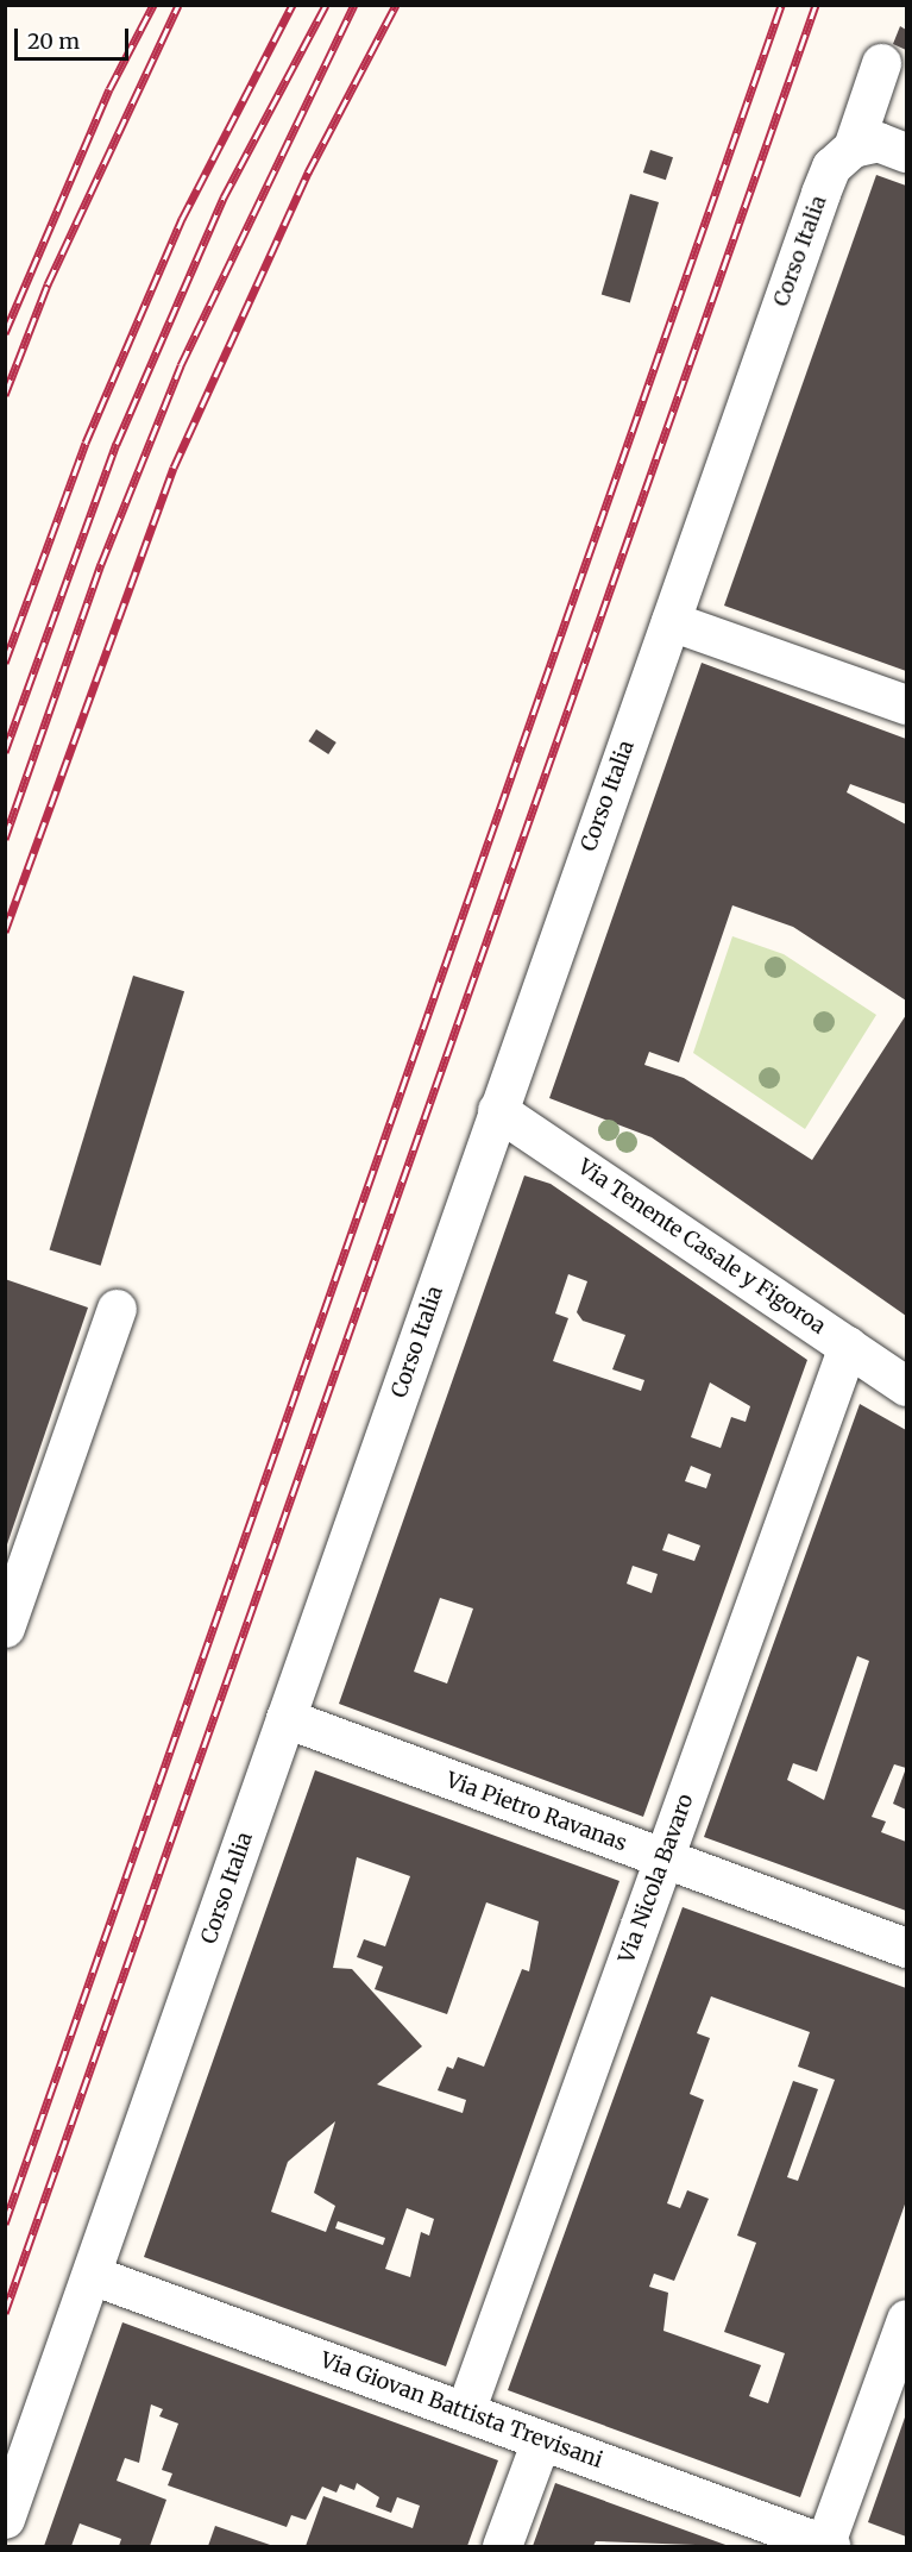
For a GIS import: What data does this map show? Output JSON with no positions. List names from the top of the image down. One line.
{"streets":{"street":["Corso Italia","Via Tenente Casale y Figoroa","Via Pietro Ravanas","Via Nicola Bavaro","Via Giovan Battista Trevisani"]},"crossings":[["Corso Italia","Via Tenente Casale y Figoroa"],["Corso Italia","Via Pietro Ravanas"],["Corso Italia","Via Giovan Battista Trevisani"],["Via Tenente Casale y Figoroa","Via Nicola Bavaro"],["Via Pietro Ravanas","Via Nicola Bavaro"],["Via Nicola Bavaro","Via Giovan Battista Trevisani"]],"scale_bar":"20 m"}
